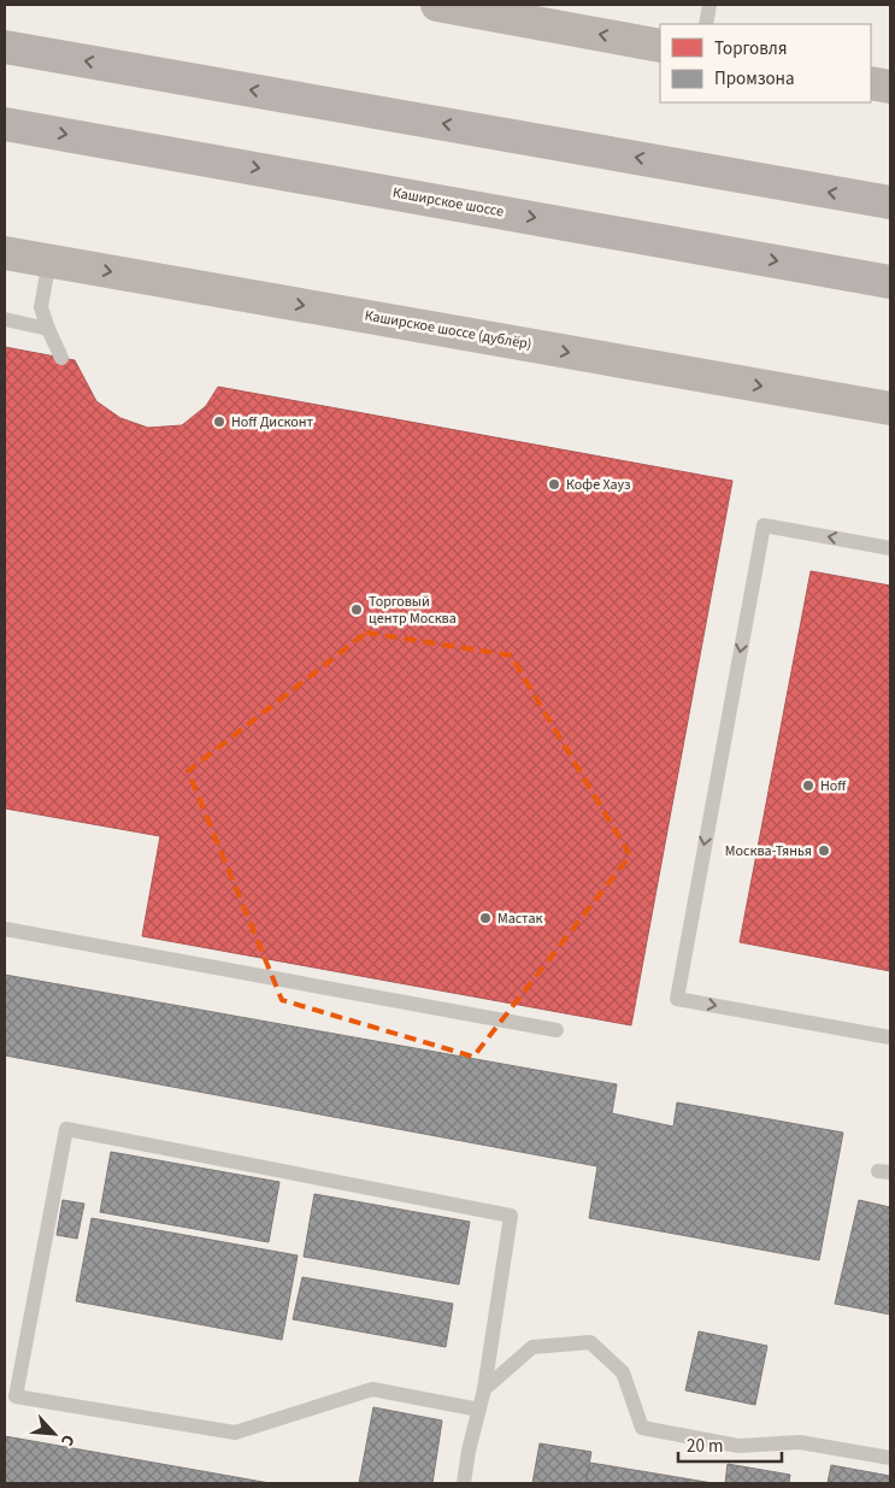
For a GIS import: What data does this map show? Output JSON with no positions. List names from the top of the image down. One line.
{"streets":{"main road":["Каширское шоссе","Каширское шоссе (дублёр)"]},"places":["Hoff Дисконт","Кофе Хауз","Торговый центр Москва","Hoff","Москва-Тянья","Мастак"],"legend":["Торговля","Промзона"],"scale_bar":"20 m","north":"bottom right"}
